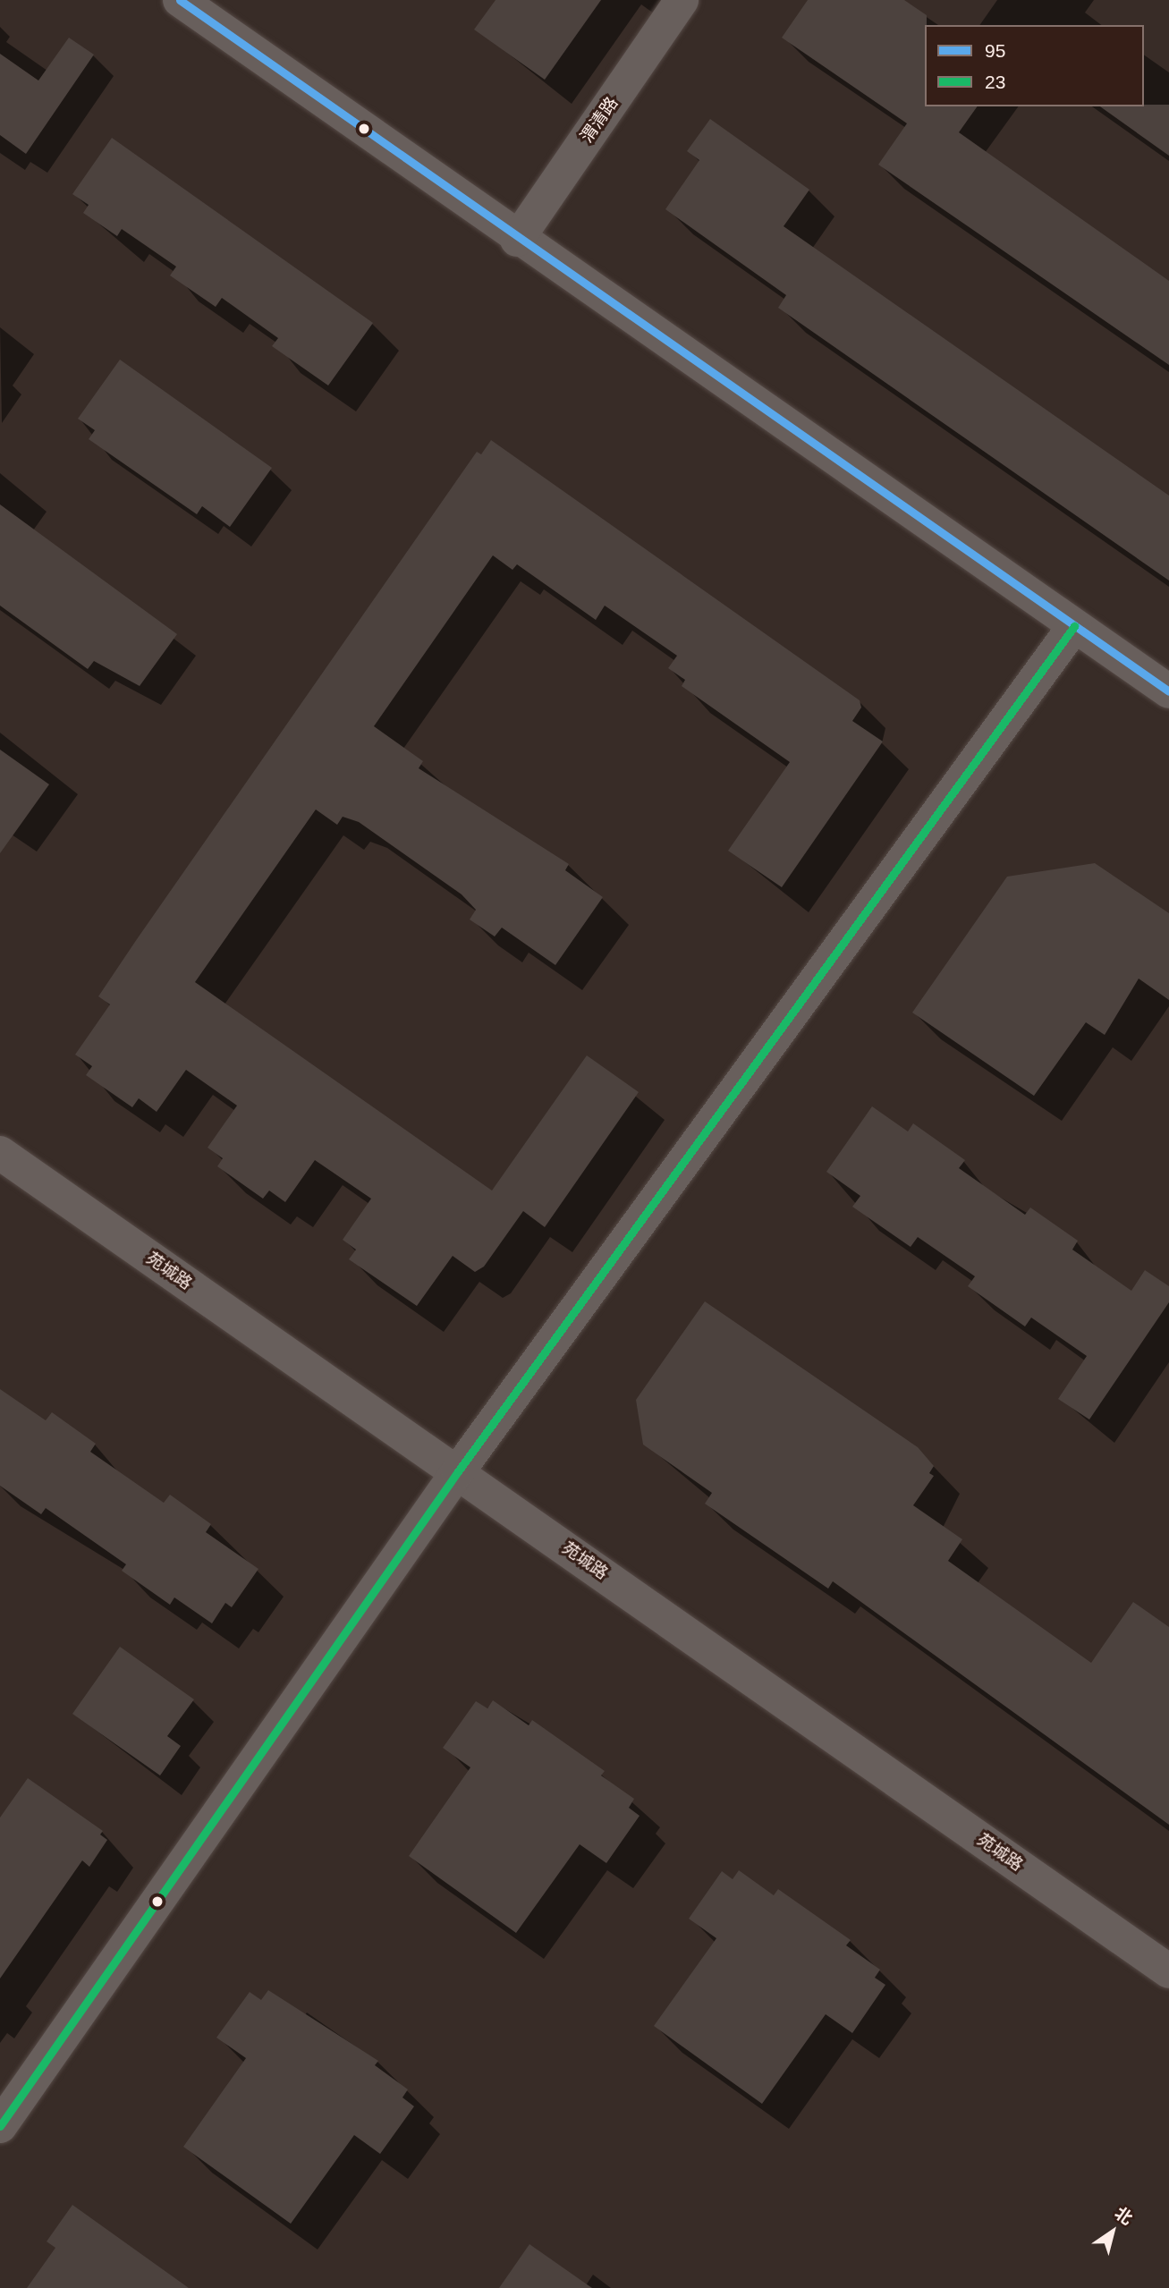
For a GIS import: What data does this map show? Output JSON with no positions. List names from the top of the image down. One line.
{"streets":{"street":["渭清路","苑城路"]},"lines":["transit line 95","transit line 23"],"legend":["95","23"],"north":"top right"}
